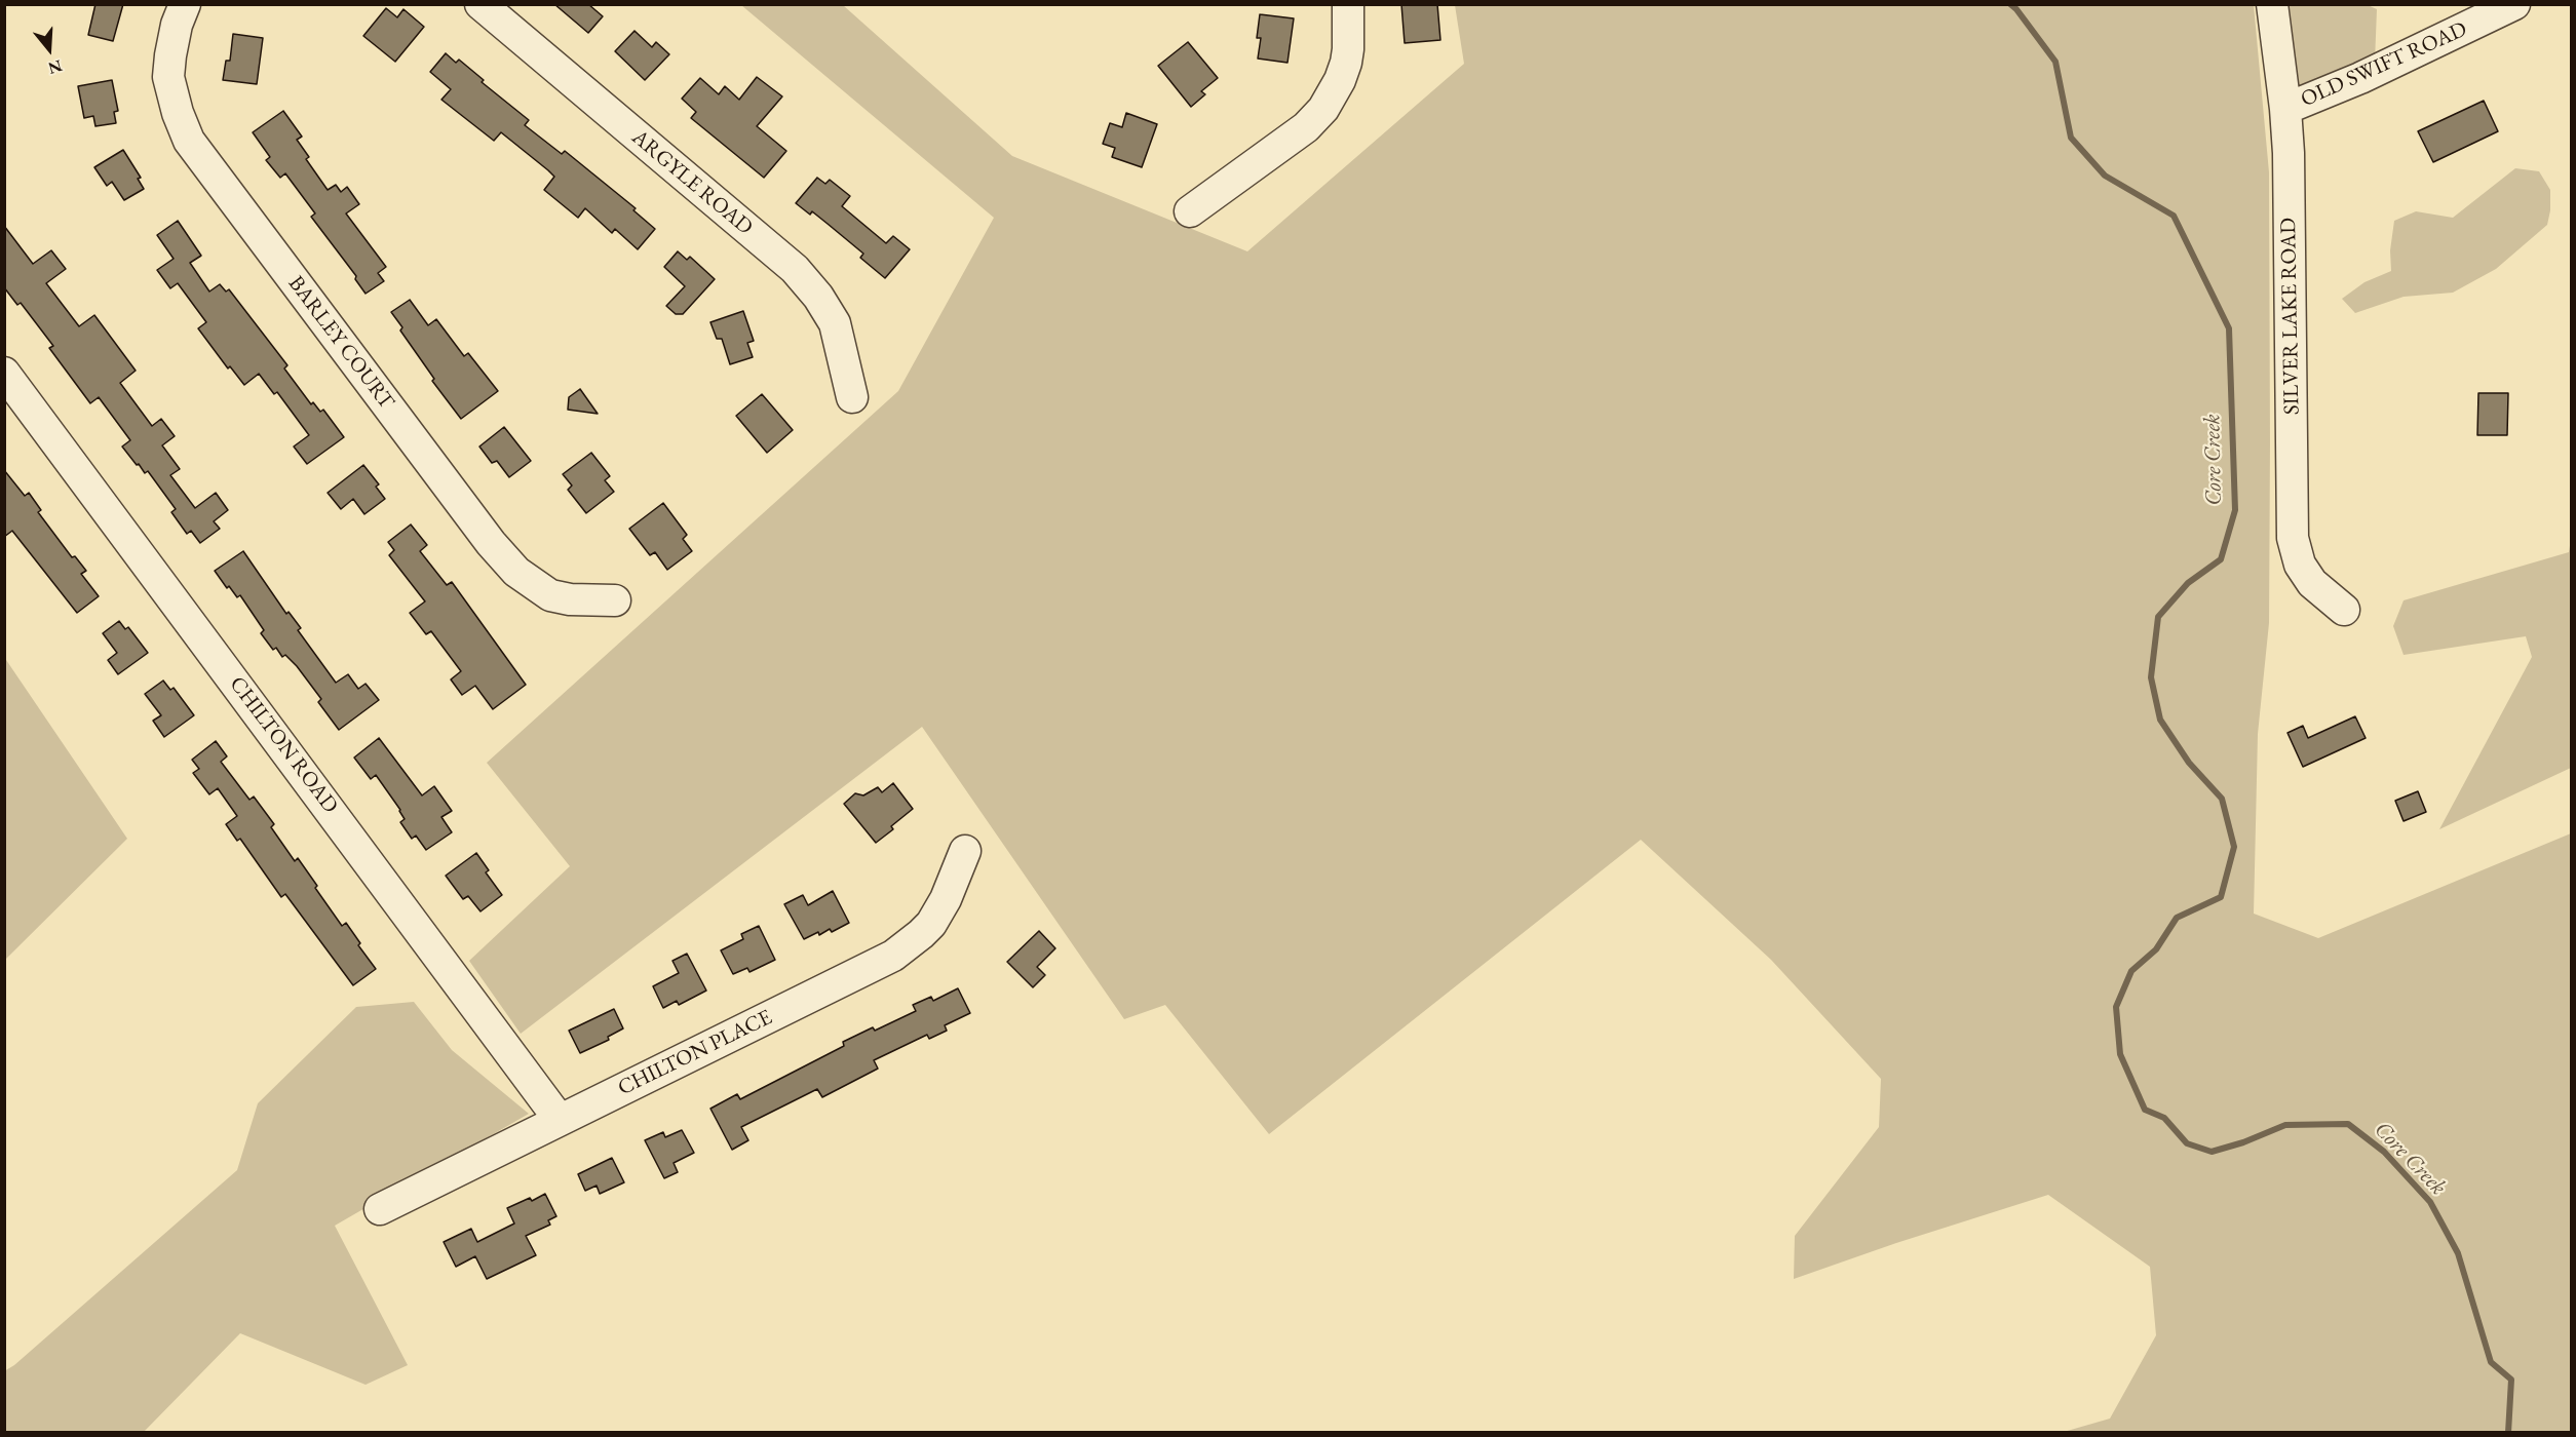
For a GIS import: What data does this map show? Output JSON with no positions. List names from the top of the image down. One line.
{"streets":{"street":["OLD SWIFT ROAD","ARGYLE ROAD","SILVER LAKE ROAD","BARLEY COURT","CHILTON ROAD","CHILTON PLACE"]},"crossings":[["OLD SWIFT ROAD","SILVER LAKE ROAD"],["CHILTON ROAD","CHILTON PLACE"]],"water":["Core Creek"],"north":"bottom"}
